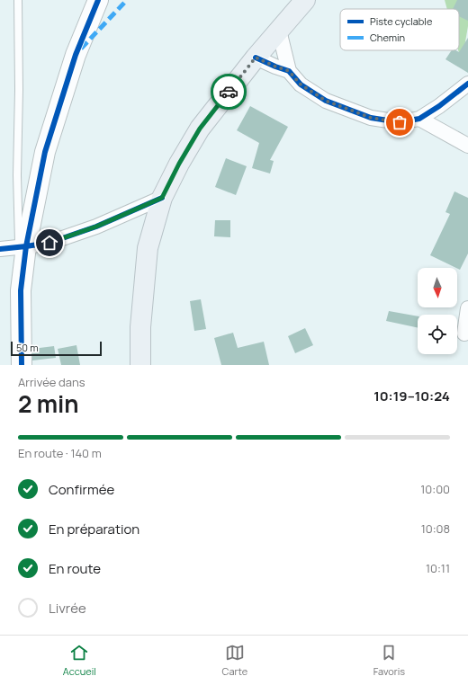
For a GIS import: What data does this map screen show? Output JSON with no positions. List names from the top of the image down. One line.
{"legend":["Piste cyclable","Chemin"],"scale_bar":"50 m","north":"bottom","page":{"scale":"50 m","heading":["2 min","Arrivée dans","10:19–10:24"],"bar":"En route · 140 m","list":[["Confirmée","10:00"],["En préparation","10:08"],["En route","10:11"],"Livrée"],"tabs":["Accueil","Carte","Favoris"]}}
